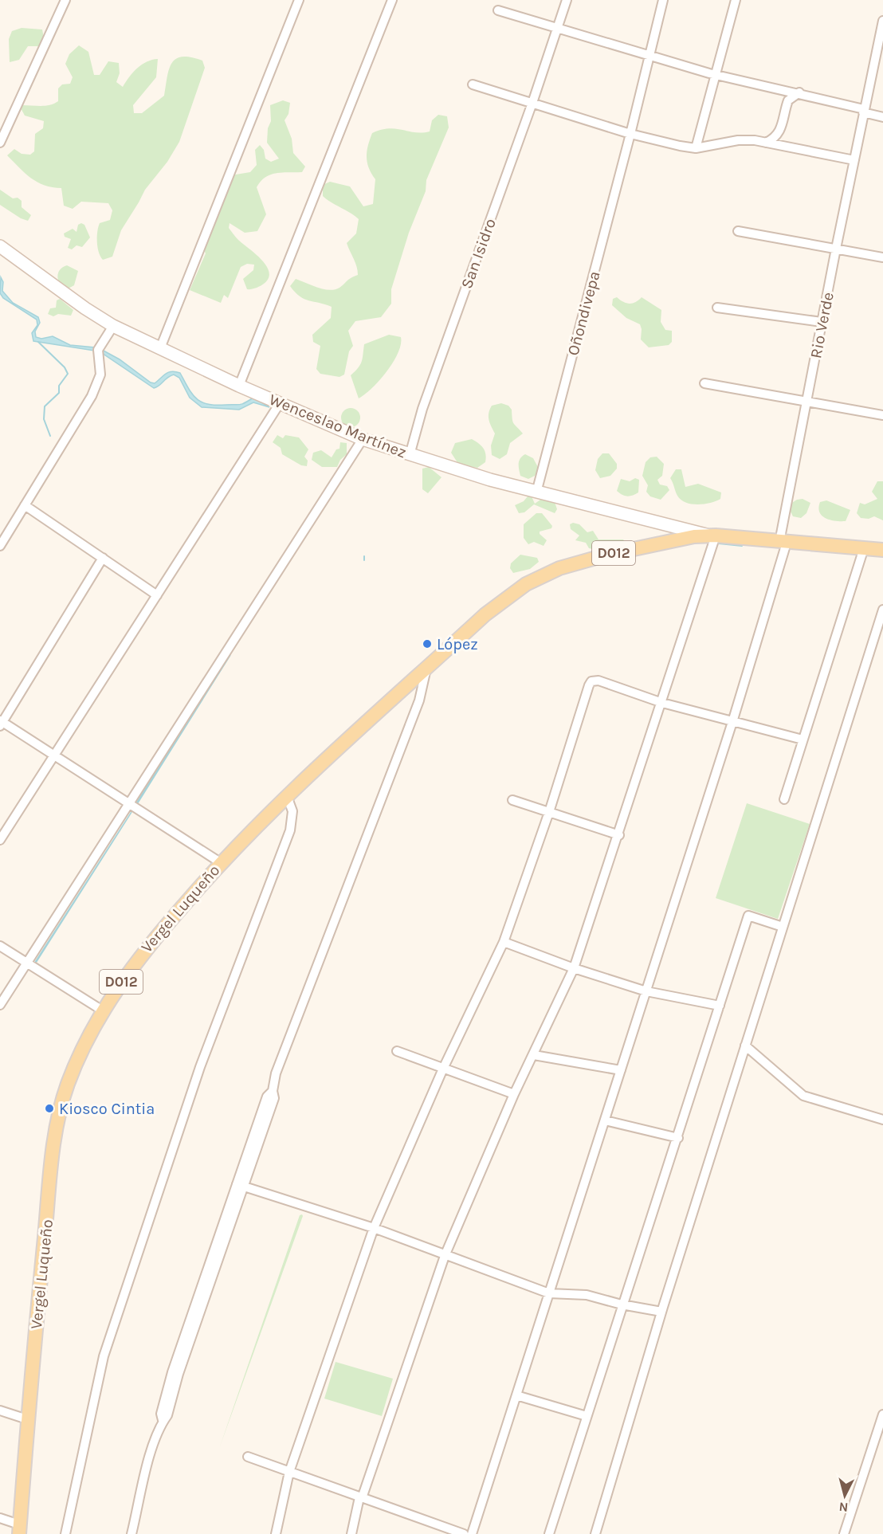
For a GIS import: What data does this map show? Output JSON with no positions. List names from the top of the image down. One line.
{"streets":{"main road":["Wenceslao Martínez","D012","Vergel Luqueño"],"street":["San Isidro","Oñondivepa","Rio Verde"]},"crossings":[["San Isidro","Wenceslao Martínez"],["Oñondivepa","Wenceslao Martínez"],["Rio Verde","D012"],["Wenceslao Martínez","D012"],["Wenceslao Martínez","Vergel Luqueño"],["D012","Vergel Luqueño"]],"places":["López","Kiosco Cintia"],"north":"bottom"}
